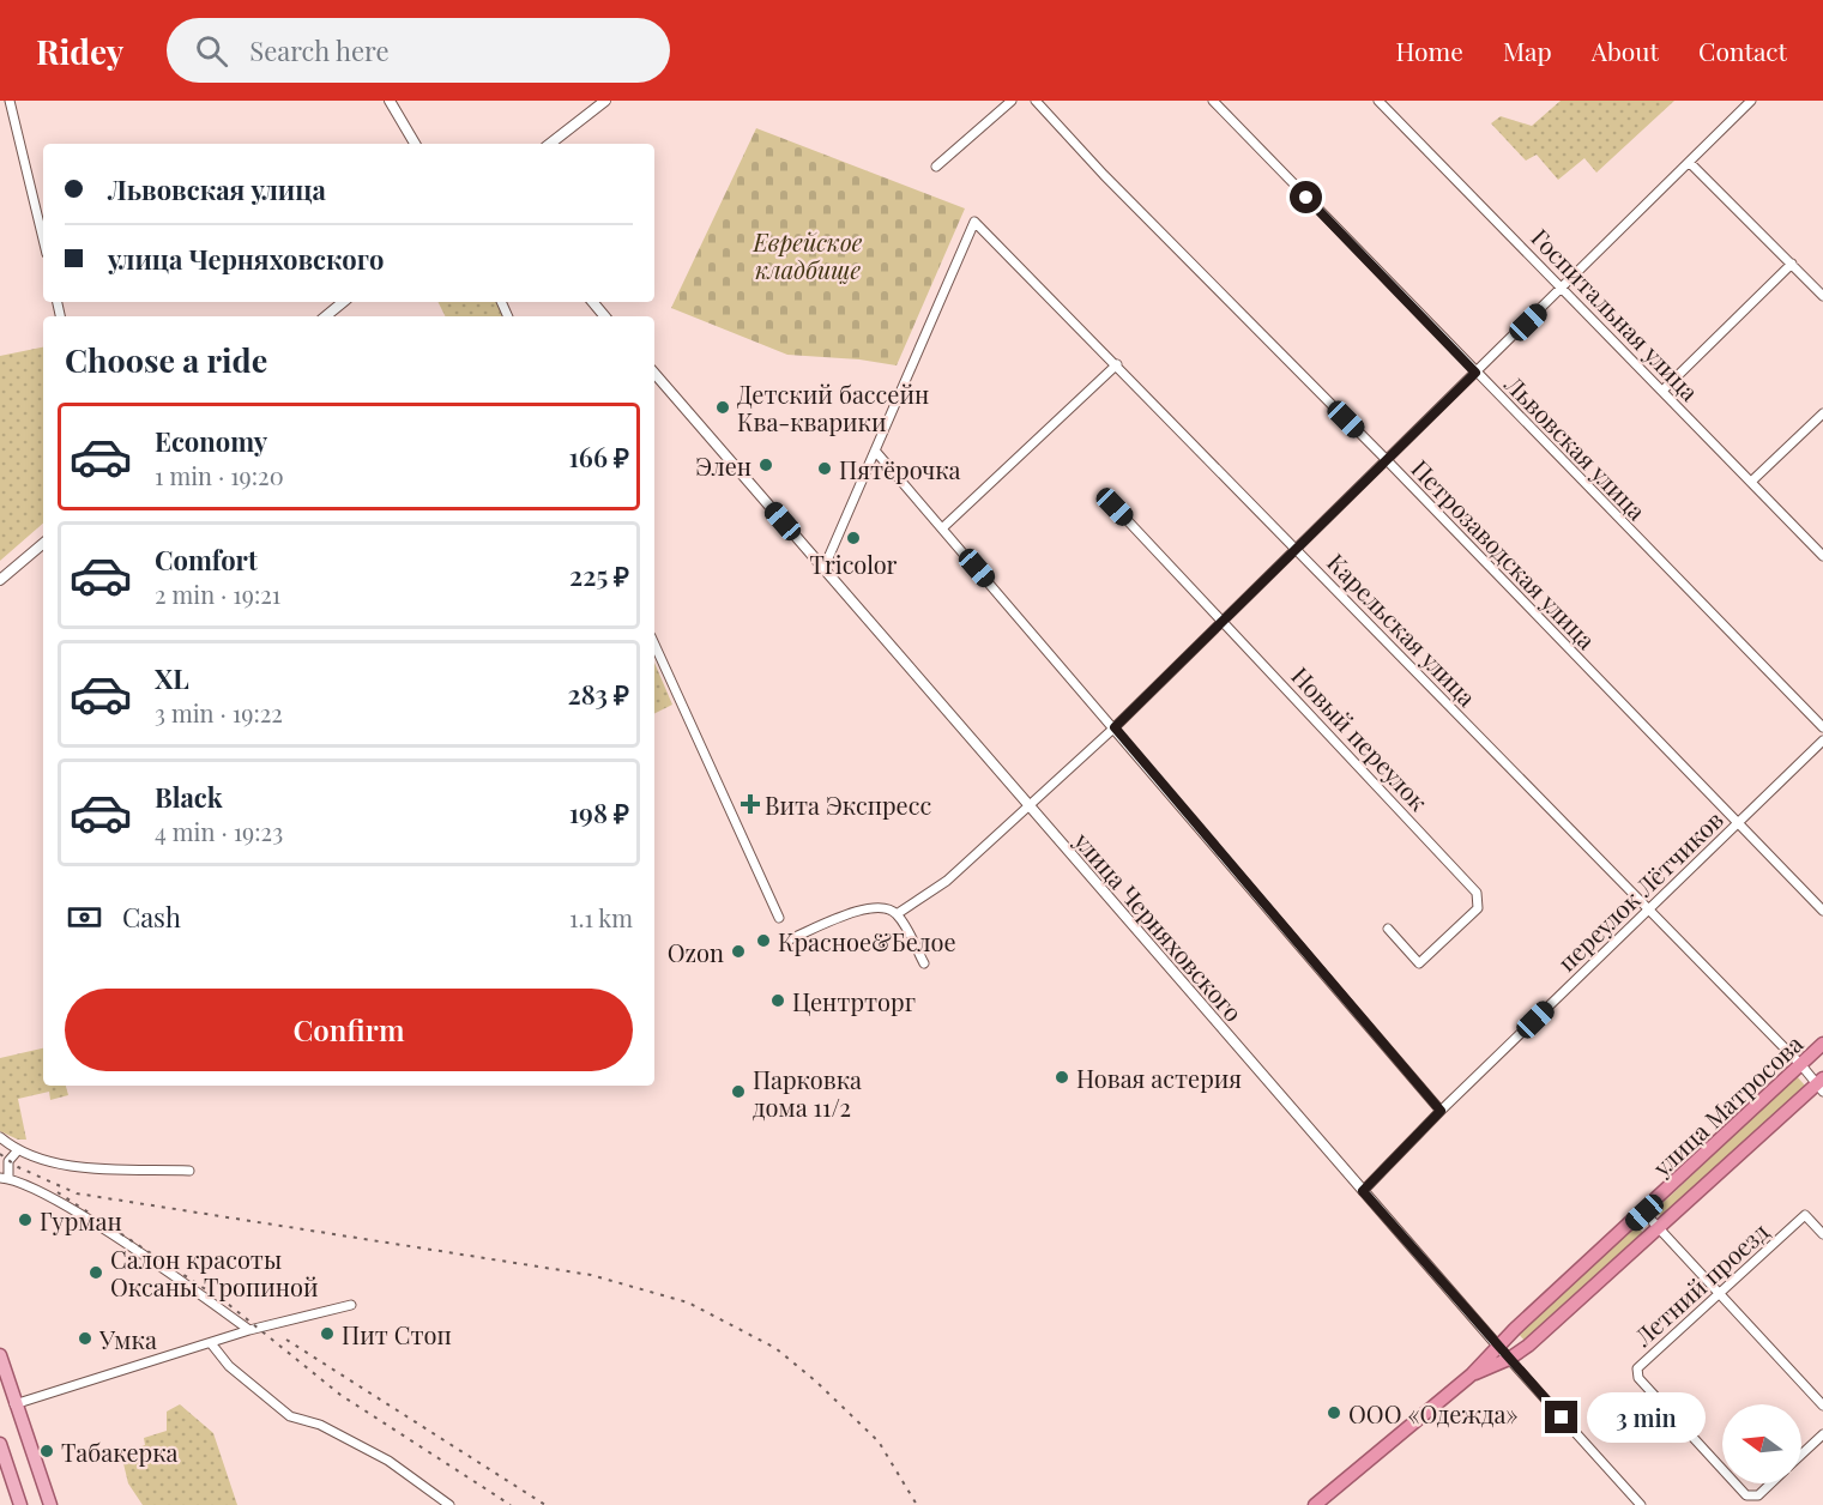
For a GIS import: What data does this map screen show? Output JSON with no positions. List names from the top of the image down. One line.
{"streets":{"highway":["улица Матросова"],"street":["Госпитальная улица","Львовская улица","Петрозаводская улица","Карельская улица","Новый переулок","переулок Лётчиков","улица Черняховского","Летний проезд"]},"crossings":[["Петрозаводская улица","переулок Лётчиков"],["Карельская улица","переулок Лётчиков"],["Карельская улица","улица Матросова"],["переулок Лётчиков","улица Черняховского"],["улица Черняховского","улица Матросова"]],"parks":["Еврейское кладбище"],"places":{"other":["Детский бассейн Ква-кварики","Элен","Пятёрочка","Tricolor","Красное&Белое","Ozon","Центрторг","Новая астерия","Парковка дома 11/2","Гурман","Салон красоты Оксаны Тропиной","Пит Стоп","Умка","ООО «Одежда»","Табакерка"],"health":["Вита Экспресс"]},"north":"left","page":{"header":"Ridey","search":"Search here","nav":["Home","Map","About","Contact"],"banner":["Львовская улица","улица Черняховского"],"heading":"Choose a ride","list":[{"name":"Economy","note":"1 min · 19:20","value":"166 ₽"},{"name":"Comfort","note":"2 min · 19:21","value":"225 ₽"},{"name":"XL","note":"3 min · 19:22","value":"283 ₽"},{"name":"Black","note":"4 min · 19:23","value":"198 ₽"}],"pay":["Cash","1.1 km"],"buttons":"Confirm","bubble":"3 min"}}
